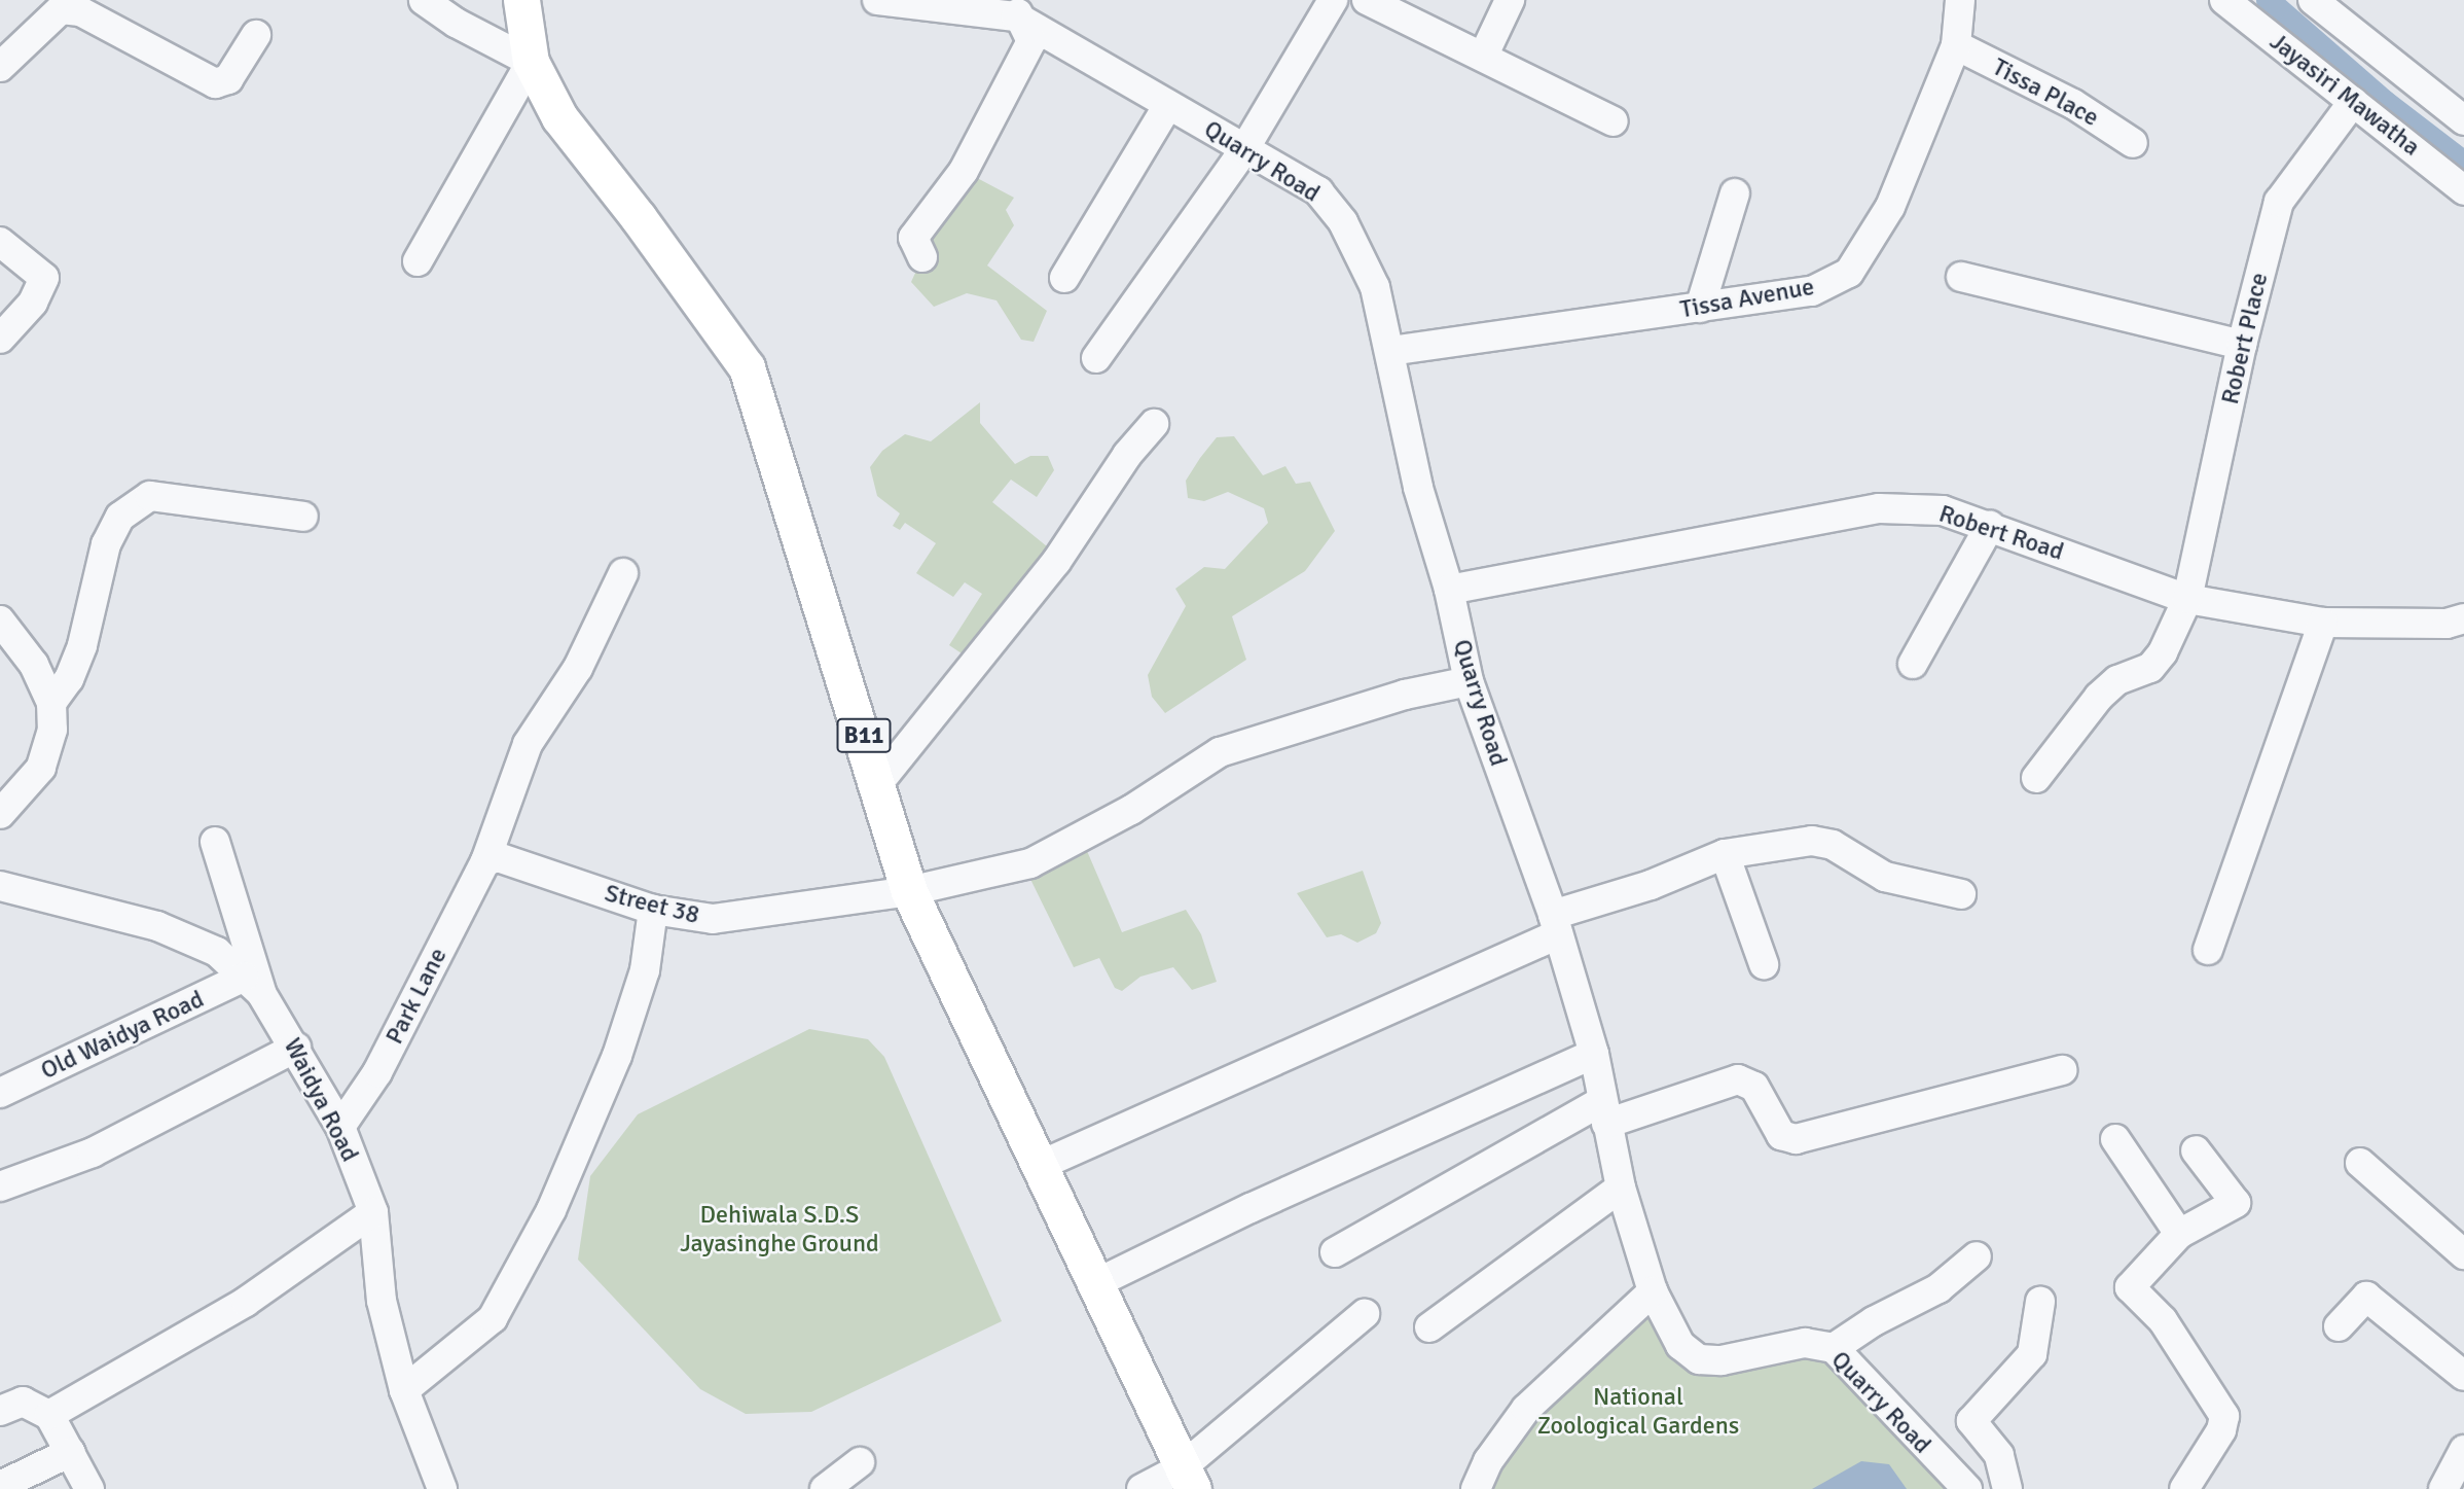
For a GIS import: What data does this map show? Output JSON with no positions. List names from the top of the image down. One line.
{"streets":{"main road":["B11"],"street":["Tissa Place","Jayasiri Mawatha","Quarry Road","Tissa Avenue","Robert Place","Robert Road","Street 38","Park Lane","Old Waidya Road","Waidya Road"]},"crossings":[["Tissa Place","Tissa Avenue"],["Jayasiri Mawatha","Robert Place"],["Quarry Road","Tissa Avenue"],["Quarry Road","Robert Road"],["Quarry Road","Street 38"],["Robert Place","Robert Road"],["B11","Street 38"],["Street 38","Park Lane"],["Park Lane","Waidya Road"],["Old Waidya Road","Waidya Road"]],"parks":["Dehiwala S.D.S Jayasinghe Ground","National Zoological Gardens"]}
